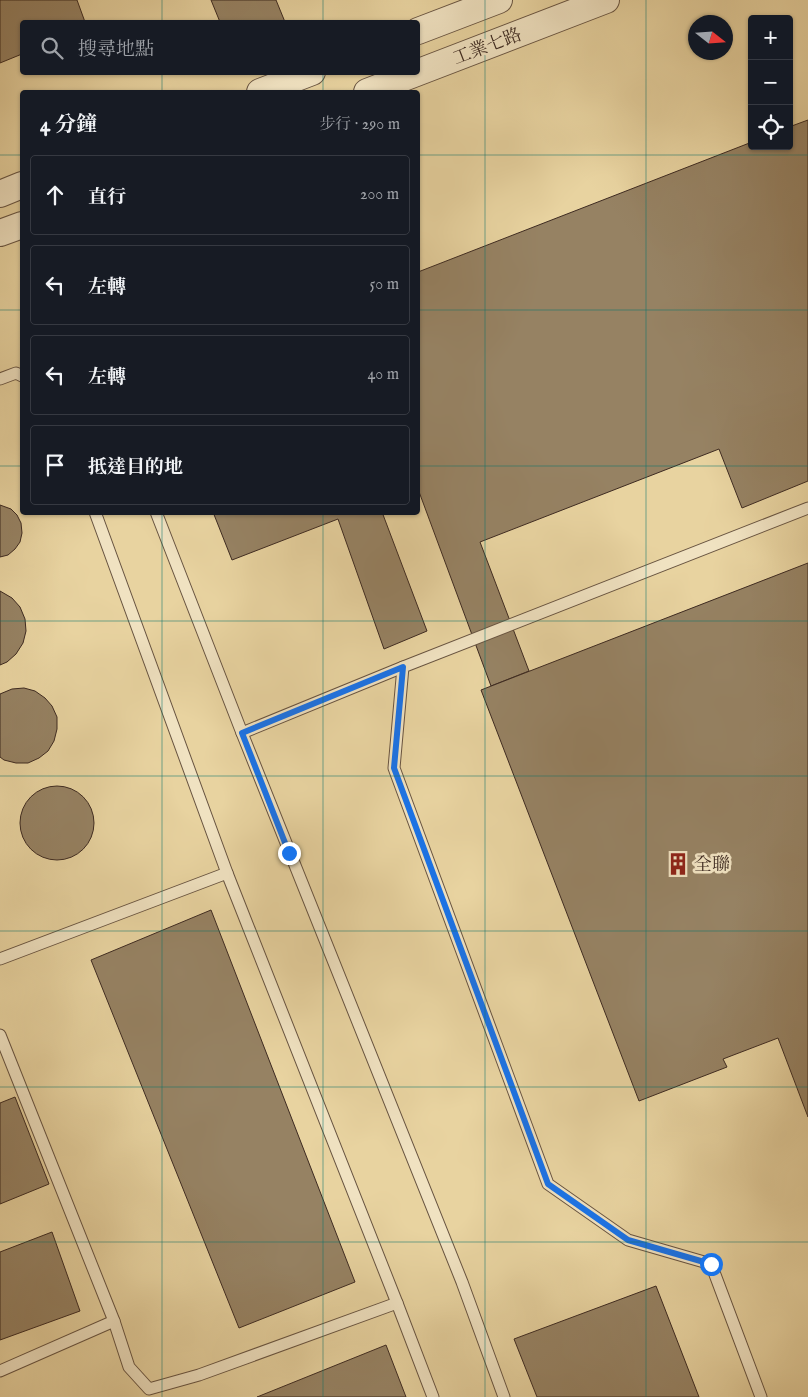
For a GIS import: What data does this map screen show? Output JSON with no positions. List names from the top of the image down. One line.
{"streets":{"street":["工業七路"]},"places":{"building":["全聯"]},"north":"right","page":{"map_buttons":["+","−"],"search":"搜尋地點","heading":["4 分鐘","步行 · 290 m"],"list":[["直行","200 m"],["左轉","50 m"],["左轉","40 m"],"抵達目的地"]}}
